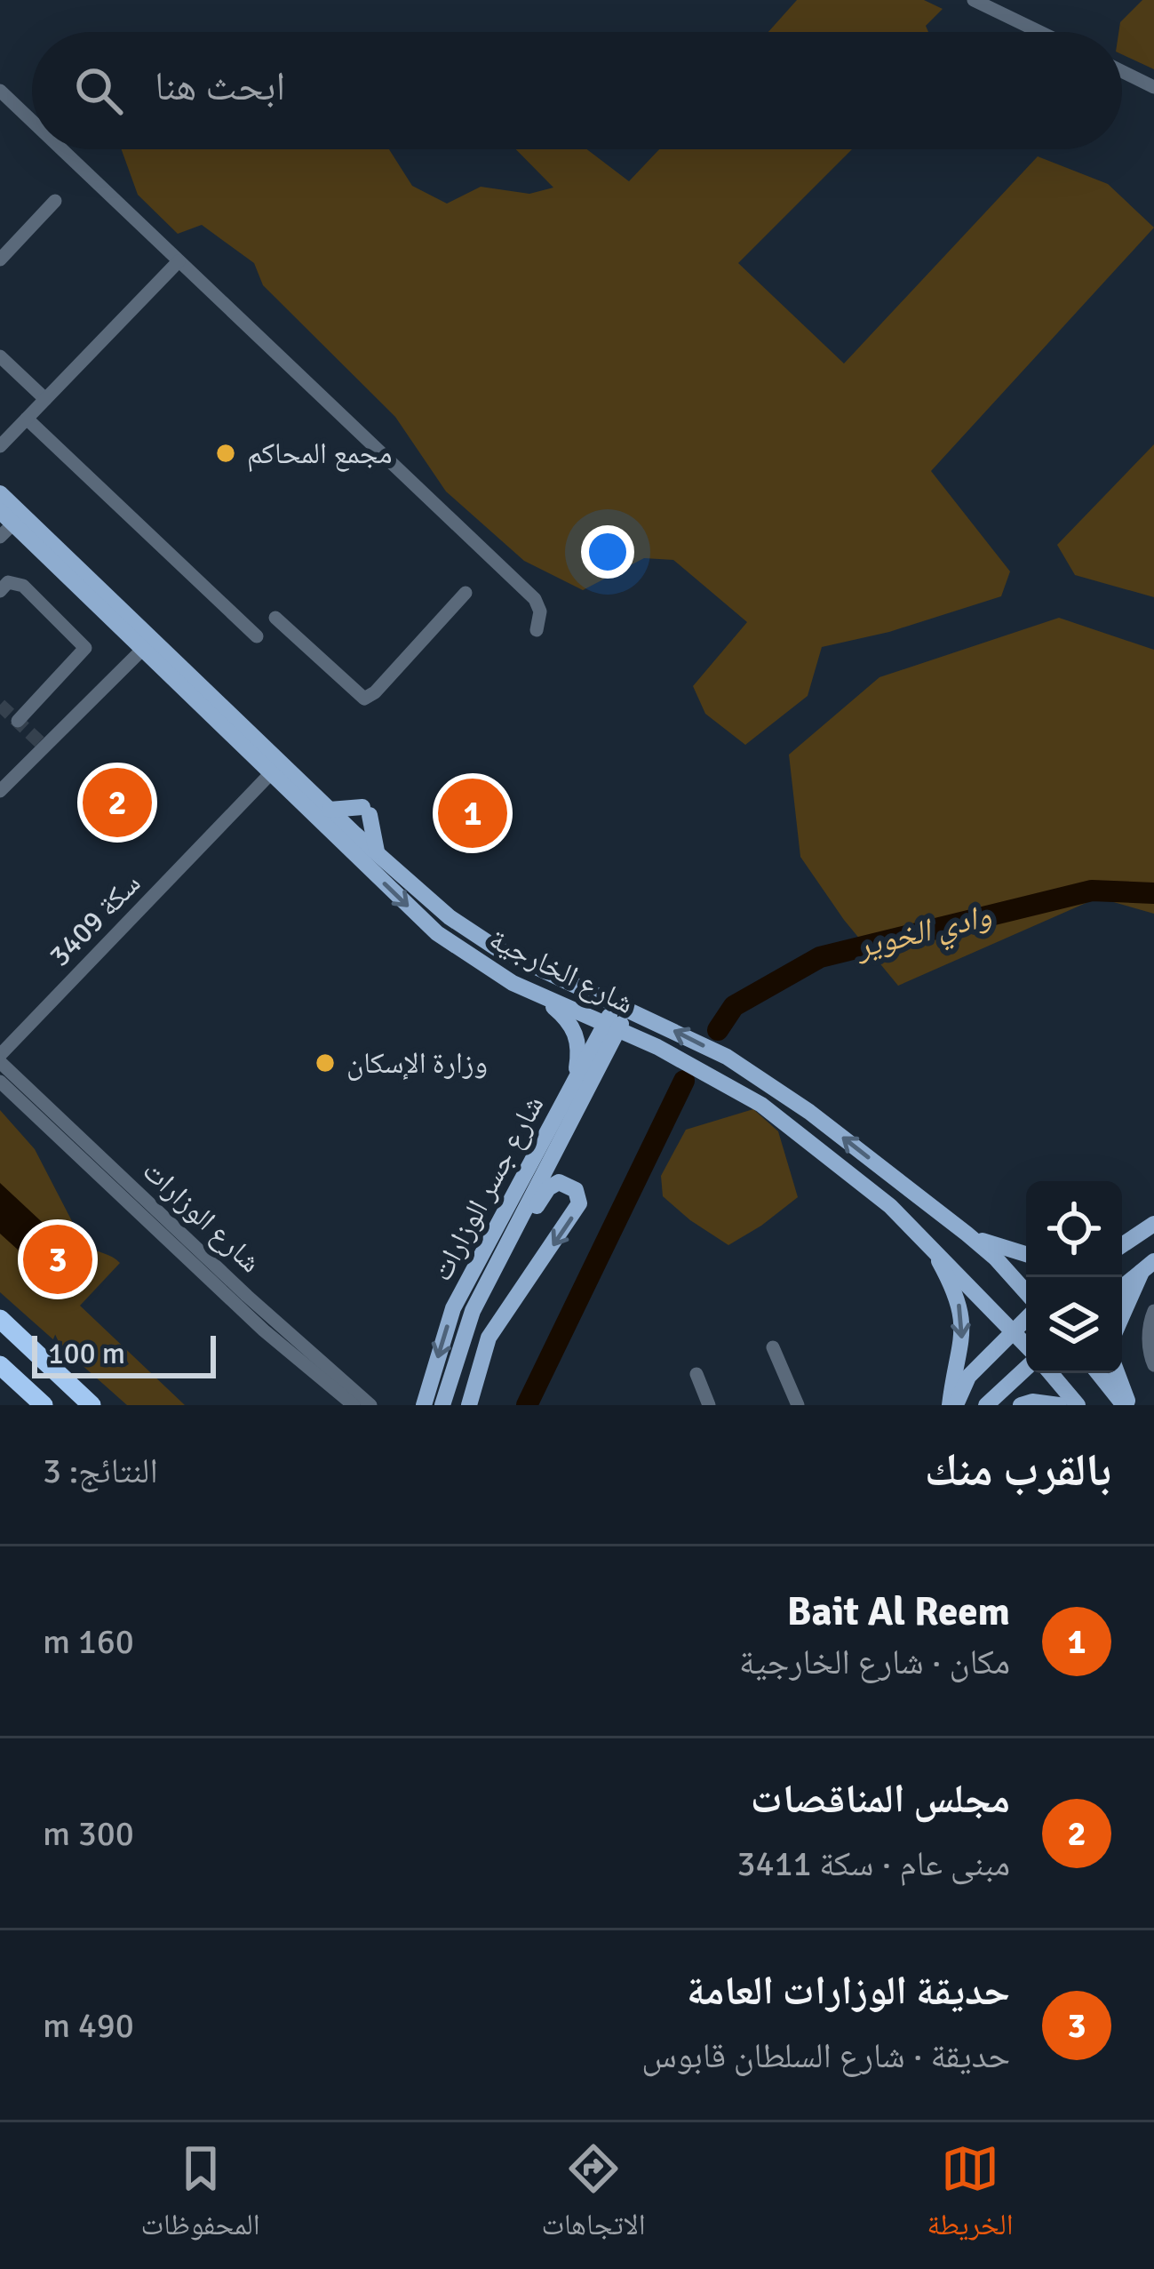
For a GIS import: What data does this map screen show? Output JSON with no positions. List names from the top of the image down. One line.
{"streets":{"main road":["شارع الخارجية","شارع جسر الوزارات"],"street":["سكة 3409","شارع الوزارات"]},"crossings":[["سكة 3409","شارع الخارجية"],["سكة 3409","شارع الوزارات"],["شارع الخارجية","شارع جسر الوزارات"]],"water":["وادي الخوير"],"places":["مجمع المحاكم","وزارة الإسكان"],"scale_bar":"100 m","page":{"search":"ابحث هنا","pins":["2","1","3"],"scale":"100 m","heading":["بالقرب منك","النتائج: 3"],"list":[{"mark":"1","name":"Bait Al Reem","note":"مكان · شارع الخارجية","value":"160 m"},{"mark":"2","name":"مجلس المناقصات","note":"مبنى عام · سكة 3411","value":"300 m"},{"mark":"3","name":"حديقة الوزارات العامة","note":"حديقة · شارع السلطان قابوس","value":"490 m"}],"nav":["الخريطة","الاتجاهات","المحفوظات"]}}
